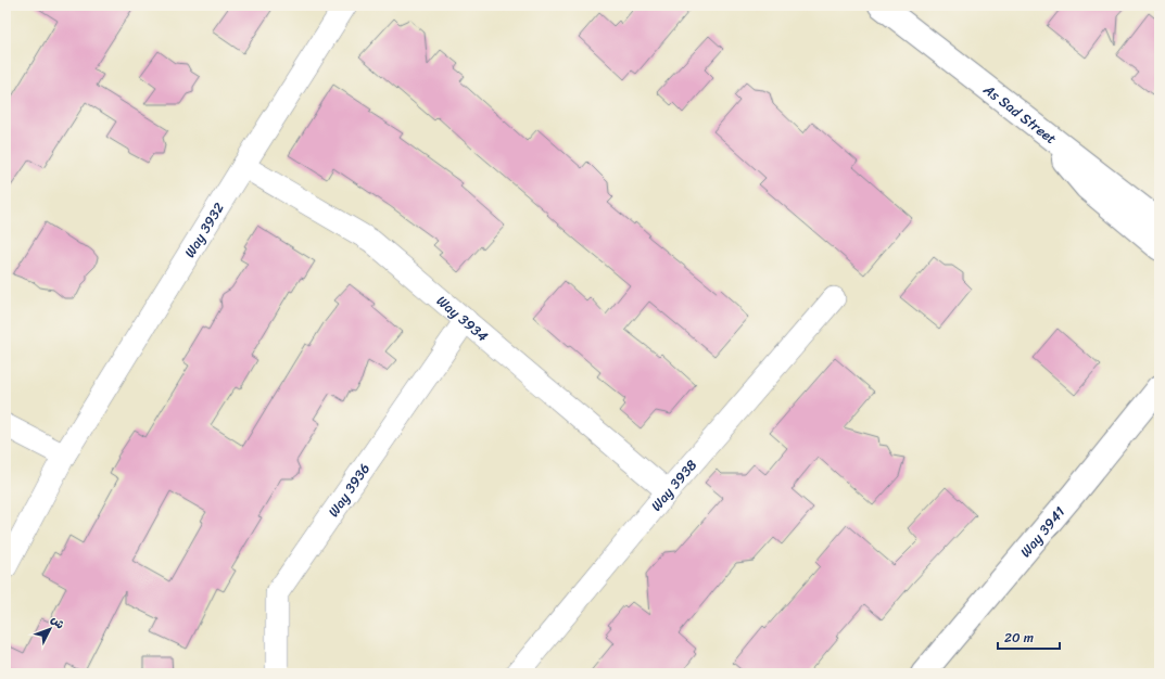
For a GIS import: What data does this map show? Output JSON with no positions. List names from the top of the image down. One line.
{"streets":{"street":["As Sad Street","Way 3932","Way 3934","Way 3938","Way 3936","Way 3941"]},"crossings":[["Way 3932","Way 3934"],["Way 3934","Way 3938"],["Way 3934","Way 3936"]],"scale_bar":"20 m","north":"top right"}
